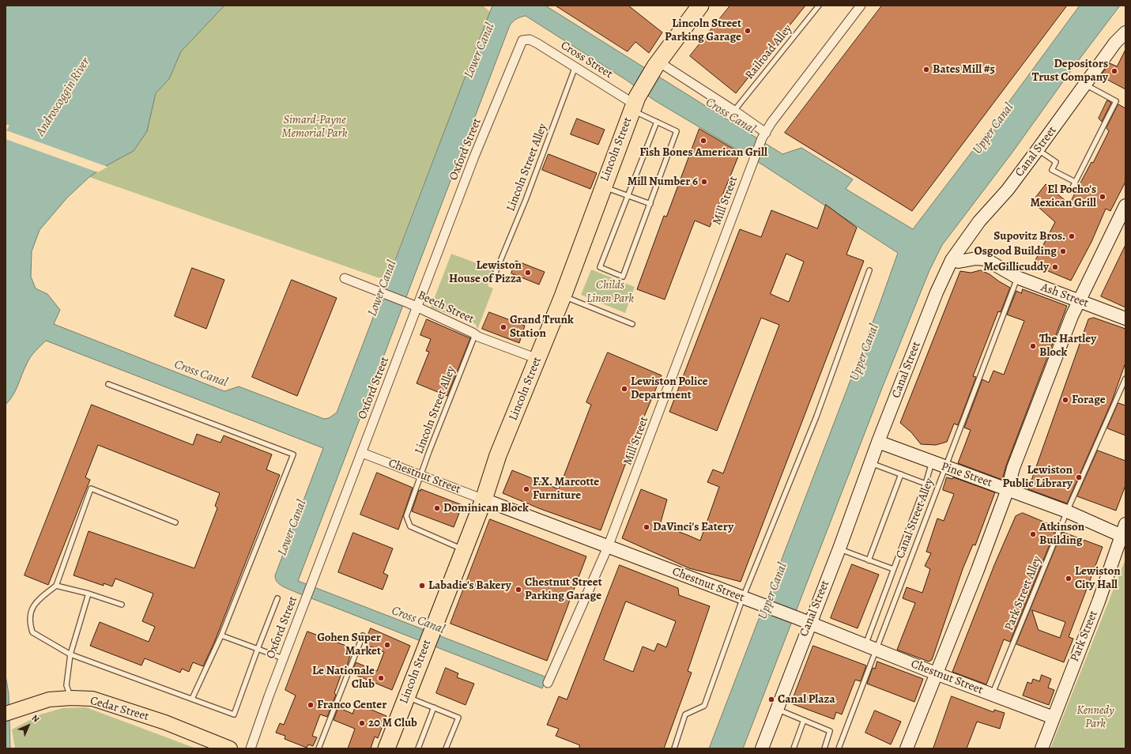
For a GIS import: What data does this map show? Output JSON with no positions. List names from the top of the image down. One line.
{"streets":{"highway":["Lincoln Street"],"main road":["Canal Street","Ash Street","Pine Street","Chestnut Street","Park Street","Cedar Street"],"street":["Cross Street","Oxford Street","Mill Street","Beech Street"],"lane":["Railroad Alley","Lincoln Street Alley","Canal Street Alley","Park Street Alley"]},"crossings":[["Cross Street","Oxford Street"],["Cross Street","Lincoln Street"],["Cross Street","Lincoln Street Alley"],["Oxford Street","Beech Street"],["Oxford Street","Chestnut Street"],["Lincoln Street","Lincoln Street Alley"],["Lincoln Street","Beech Street"],["Lincoln Street","Chestnut Street"],["Canal Street","Ash Street"],["Canal Street","Pine Street"],["Canal Street","Chestnut Street"],["Lincoln Street Alley","Beech Street"],["Lincoln Street Alley","Chestnut Street"],["Mill Street","Chestnut Street"],["Ash Street","Canal Street Alley"],["Pine Street","Canal Street Alley"],["Pine Street","Park Street Alley"],["Pine Street","Park Street"],["Chestnut Street","Canal Street Alley"],["Chestnut Street","Park Street Alley"],["Chestnut Street","Park Street"]],"water":["Lower Canal","Androscoggin River","Cross Canal","Upper Canal"],"parks":["Simard-Payne Memorial Park","Childs Linen Park","Kennedy Park"],"places":["Lincoln Street Parking Garage","Bates Mill #5","Depositors Trust Company","Fish Bones American Grill","Mill Number 6","El Pocho's Mexican Grill","Supovitz Bros.","Osgood Building","McGillicuddy","Lewiston House of Pizza","Grand Trunk Station","The Hartley Block","Lewiston Police Department","Forage","Lewiston Public Library","F.X. Marcotte Furniture","Dominican Block","DaVinci's Eatery","Atkinson Building","Lewiston City Hall","Labadie's Bakery","Chestnut Street Parking Garage","Gohen Super Market","Le Nationale Club","Canal Plaza","Franco Center","20 M Club"],"north":"top right"}
